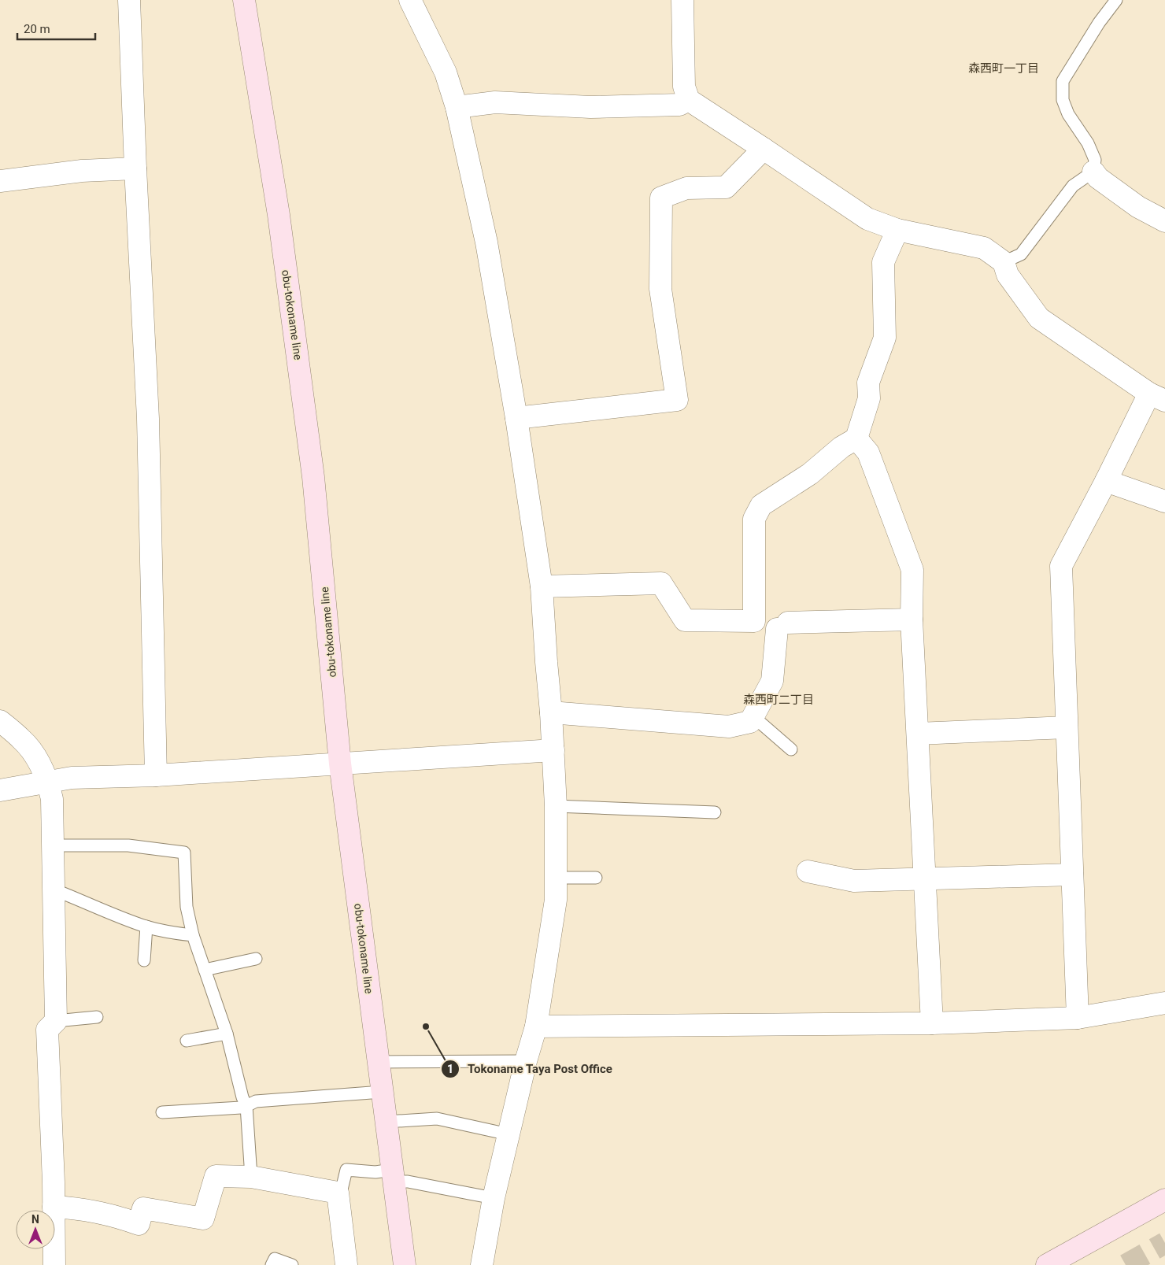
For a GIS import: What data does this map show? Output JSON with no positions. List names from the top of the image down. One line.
{"streets":{"main road":["obu-tokoname line"]},"districts":["森西町一丁目","森西町二丁目"],"places":["Tokoname Taya Post Office"],"scale_bar":"20 m","north":"top"}
